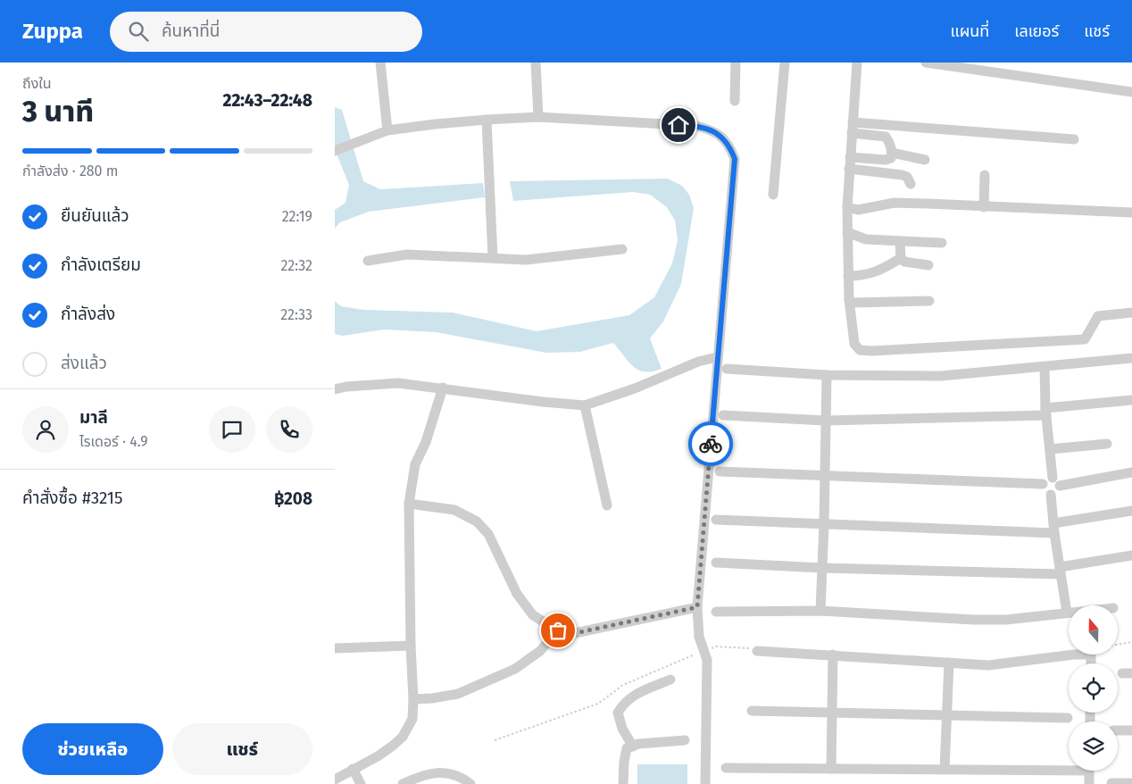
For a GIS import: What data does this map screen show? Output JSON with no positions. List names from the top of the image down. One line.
{"north":"top","page":{"header":"Zuppa","search":"ค้นหาที่นี่","nav":["แผนที่","เลเยอร์","แชร์"],"heading":["3 นาที","ถึงใน","22:43–22:48"],"panel":["มาลี","ไรเดอร์ · 4.9","คำสั่งซื้อ #3215","฿208"],"bar":"กำลังส่ง · 280 m","list":[["ยืนยันแล้ว","22:19"],["กำลังเตรียม","22:32"],["กำลังส่ง","22:33"],"ส่งแล้ว"],"buttons":["ช่วยเหลือ","แชร์"]}}
